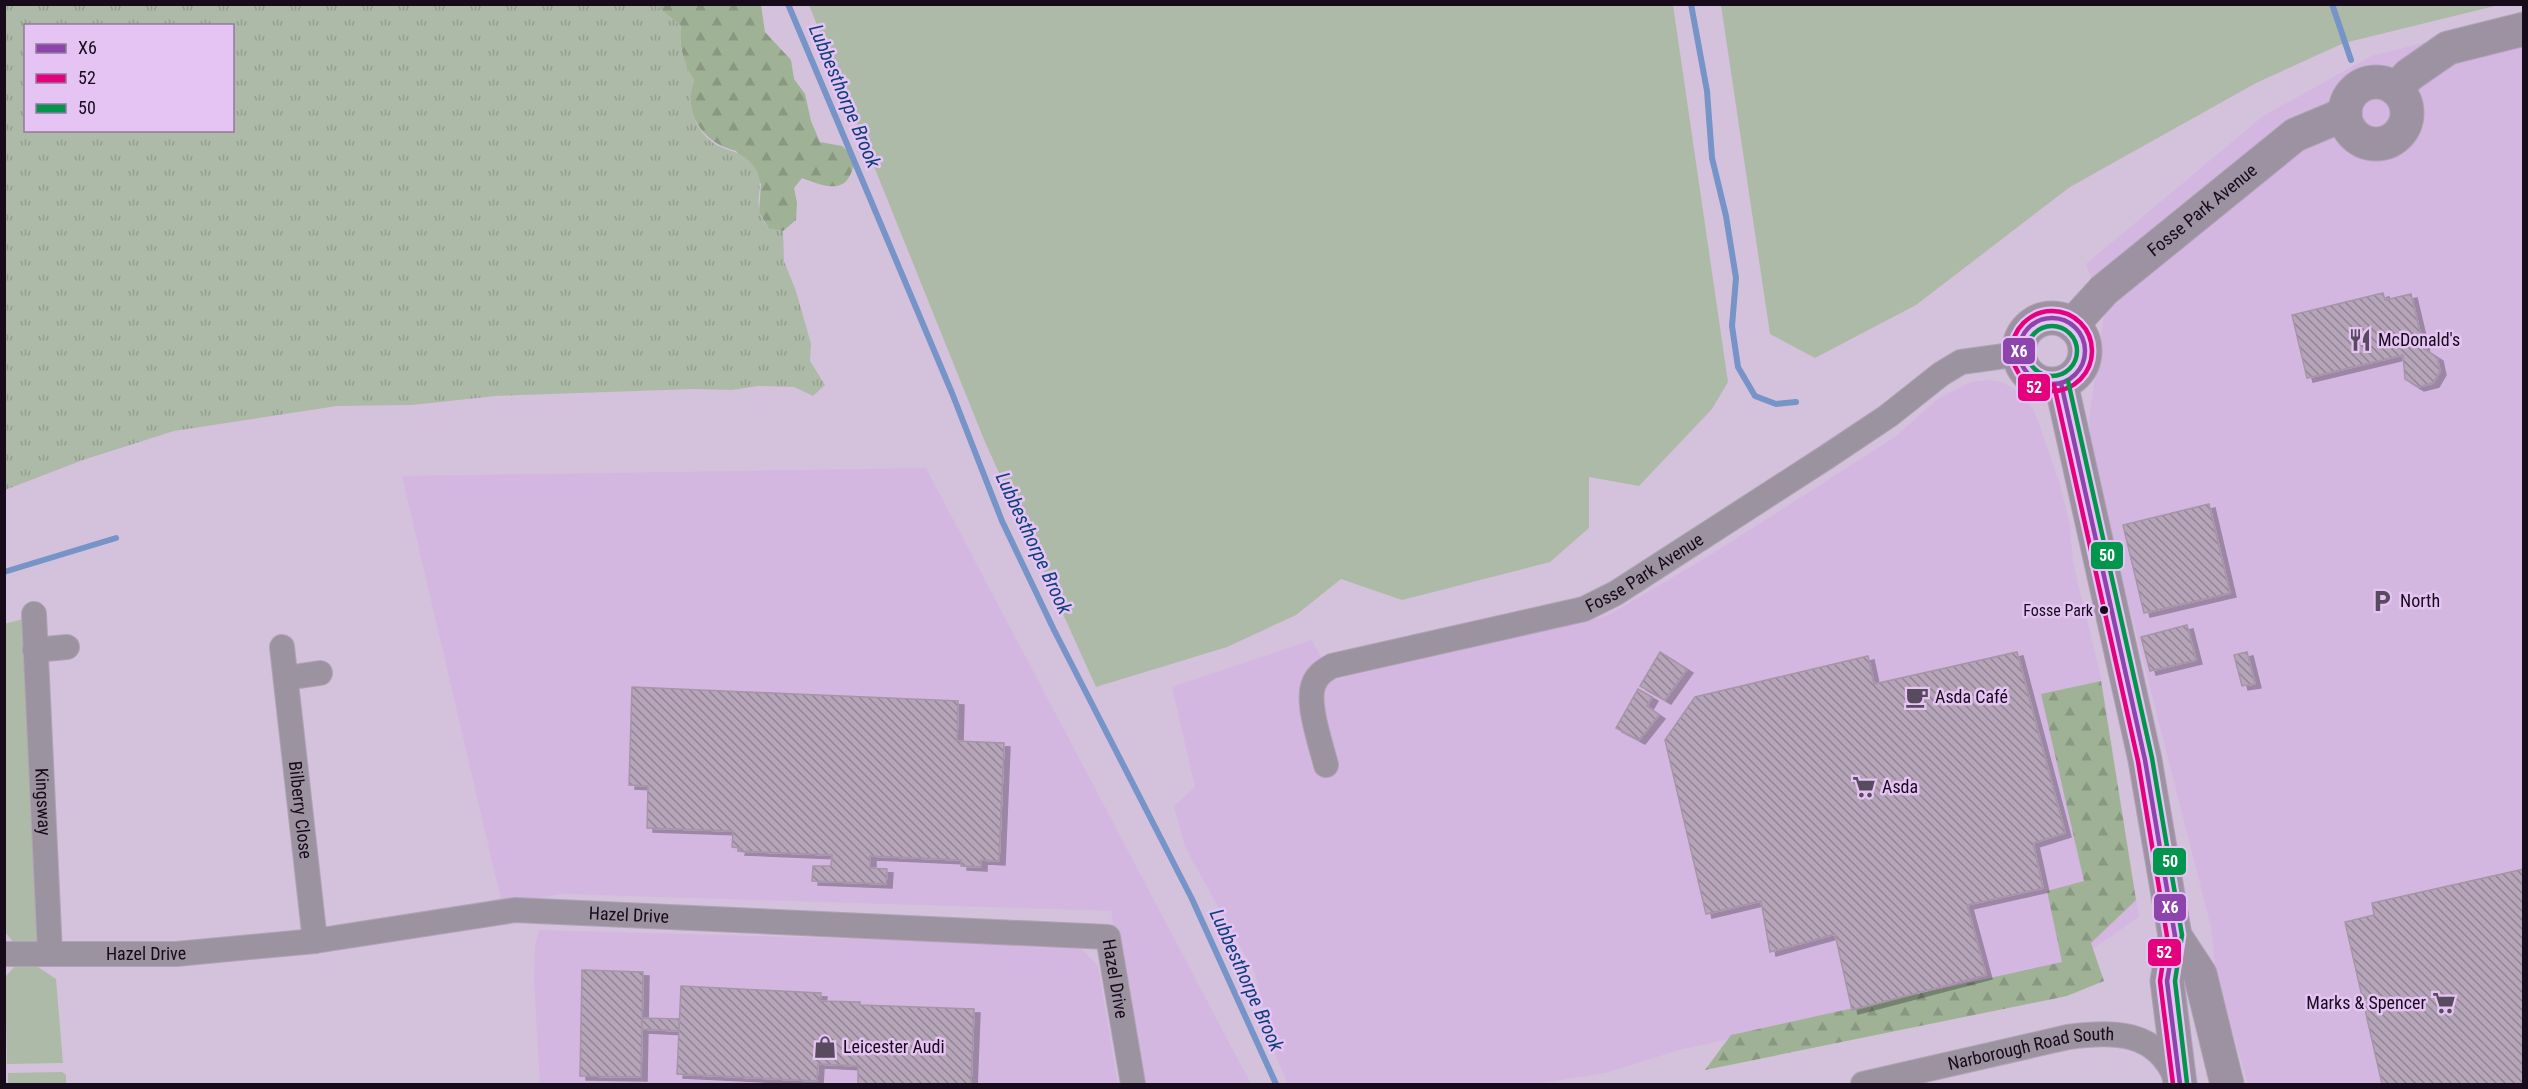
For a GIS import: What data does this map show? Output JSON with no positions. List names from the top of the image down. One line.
{"streets":{"street":["Fosse Park Avenue","Kingsway","Bilberry Close","Hazel Drive","Narborough Road South"]},"crossings":[["Kingsway","Hazel Drive"],["Bilberry Close","Hazel Drive"]],"water":["Lubbesthorpe Brook"],"places":{"restaurant":["McDonald's"],"parking":["North"],"other":["Fosse Park"],"cafe":["Asda Café"],"supermarket":["Asda","Marks & Spencer"],"shop":["Leicester Audi"]},"lines":["transit line 52","transit line X6","transit line 50"],"legend":["X6","52","50"]}
